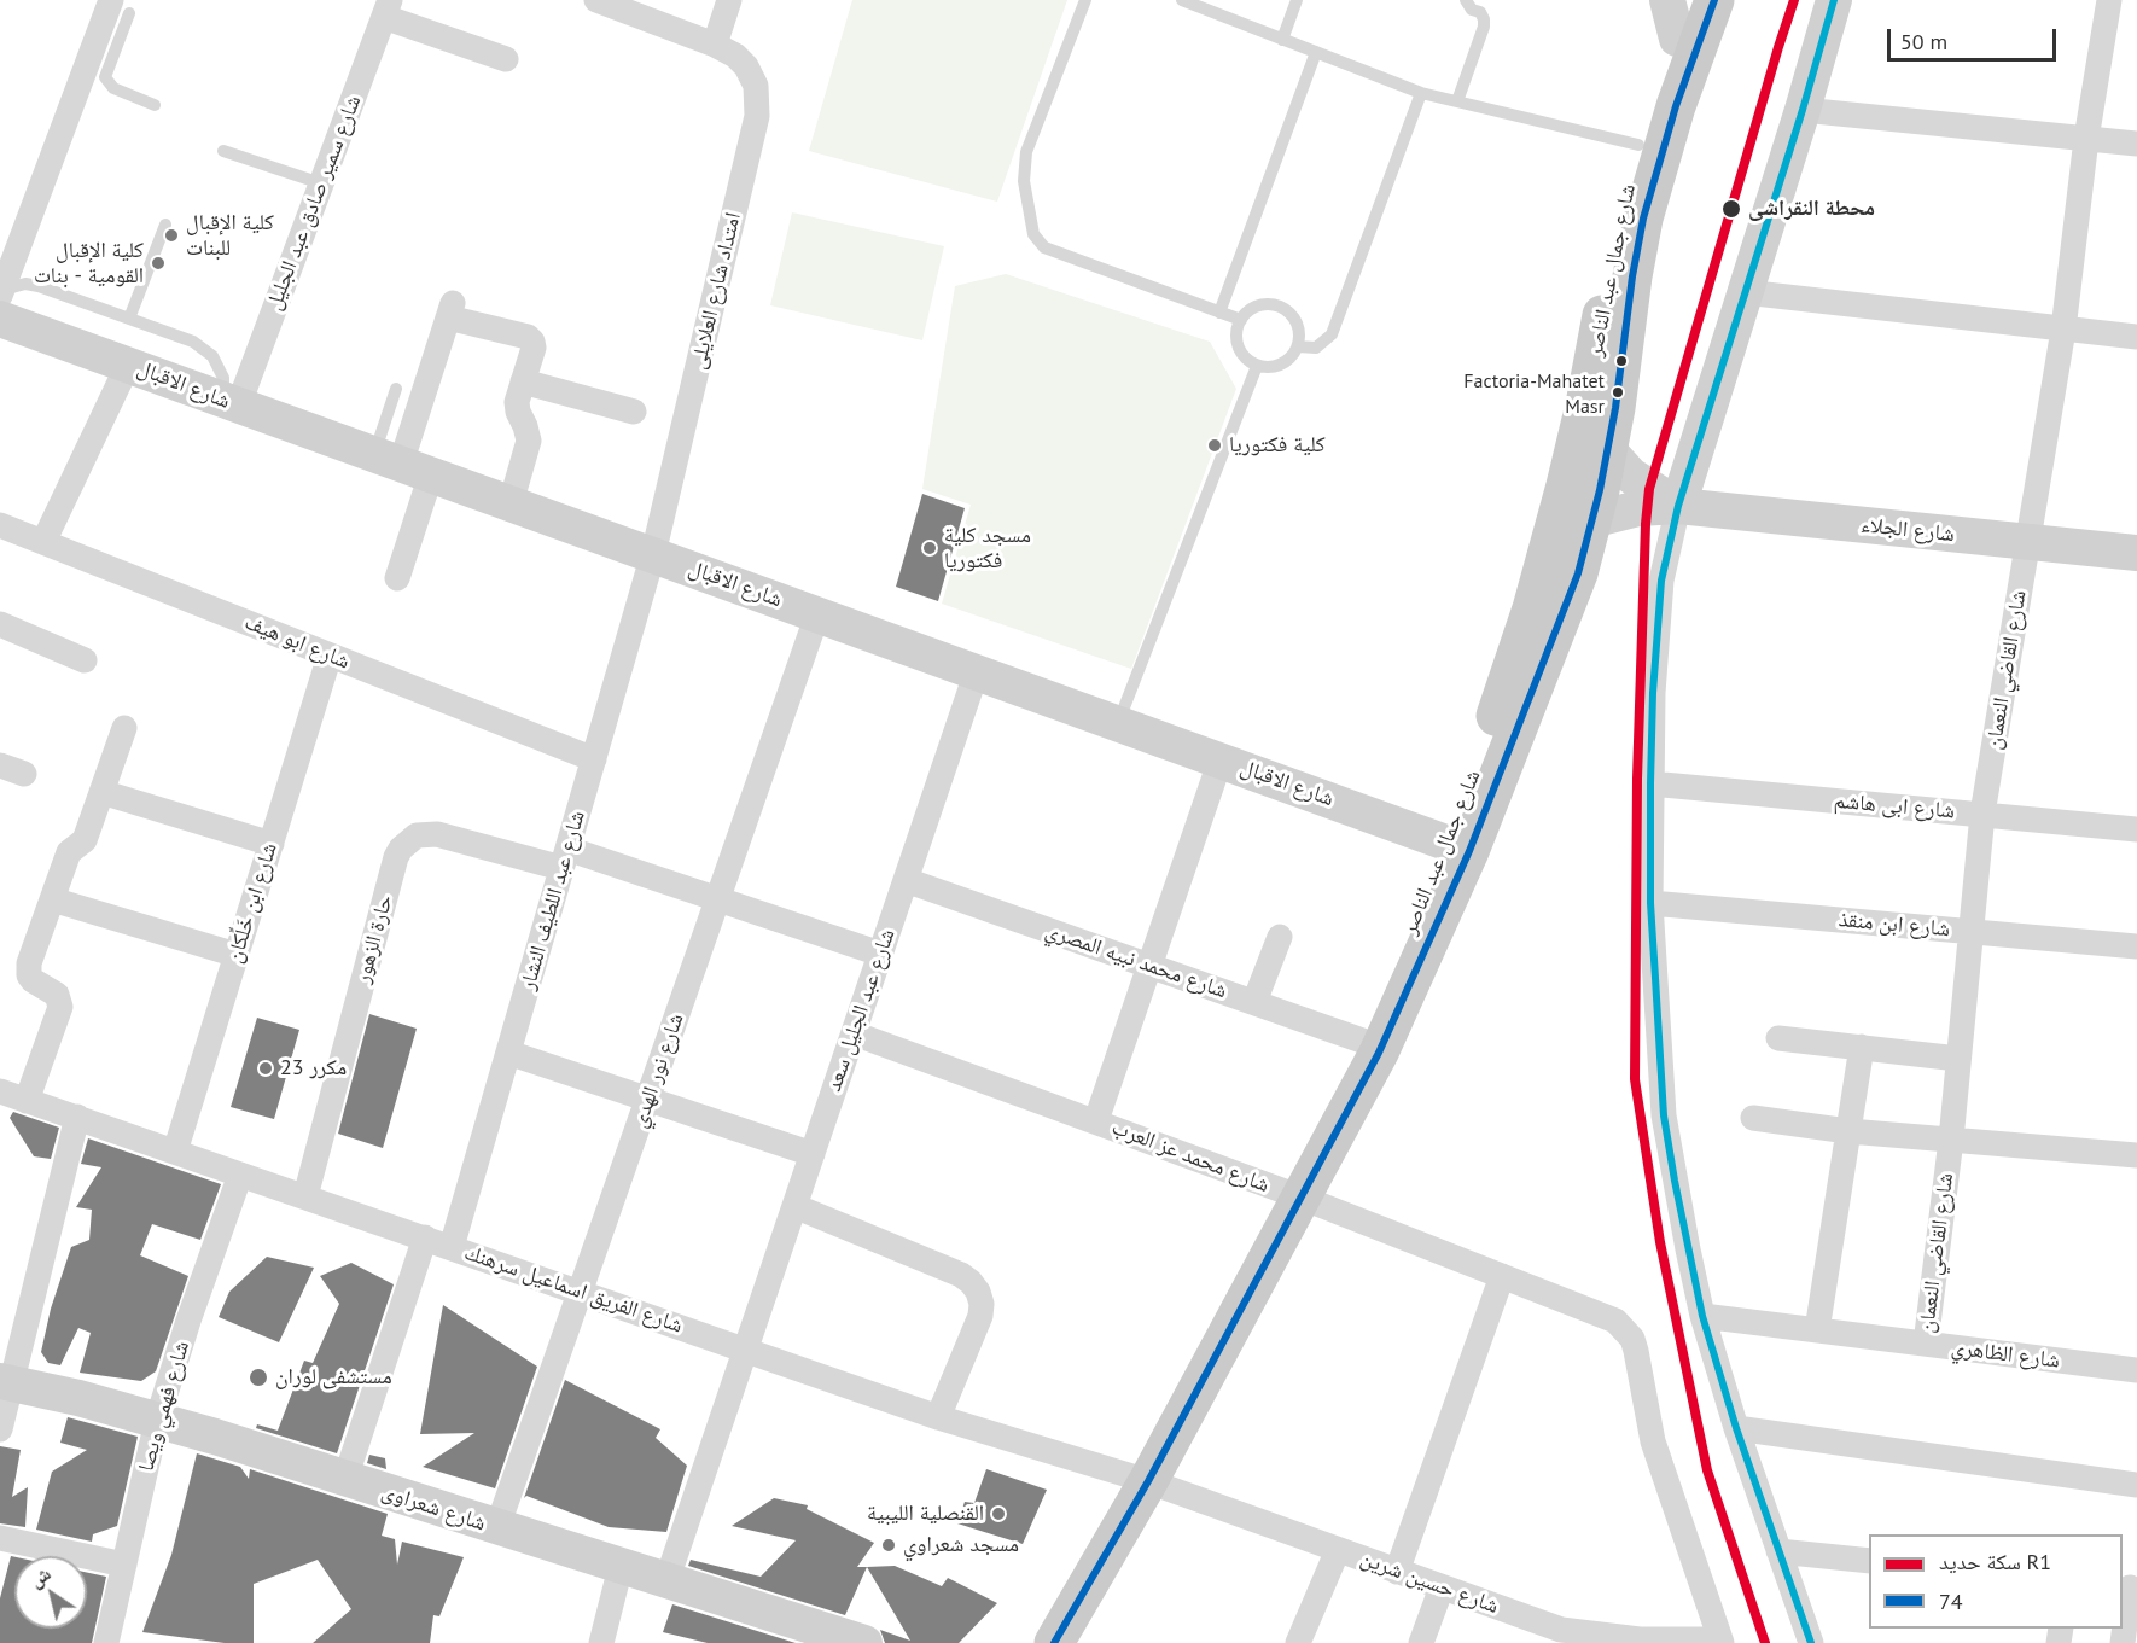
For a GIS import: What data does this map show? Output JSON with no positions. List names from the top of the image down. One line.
{"streets":{"main road":["شارع جمال عبد الناصر"],"street":["شارع سمير صادق عبد الجليل","امتداد شارع العلايلى","شارع الاقبال","شارع الجلاء","شارع ابو هيف","شارع القاضي النعمان","شارع ابى هاشم","شارع عبد اللطيف النشار","شارع ابن خَلِّكان","شارع ابن منقذ","حارة الزهور","شارع محمد نبيه المصري","شارع عبد الجليل سعد","شارع نور الهدي","شارع محمد عز العرب","شارع الفريق اسماعيل سرهنك","شارع الظاهري","شارع فهمي ويصا","شارع شعراوى","شارع حسين شرين"]},"crossings":[["شارع سمير صادق عبد الجليل","شارع الاقبال"],["شارع جمال عبد الناصر","شارع الاقبال"],["شارع جمال عبد الناصر","شارع الجلاء"],["شارع جمال عبد الناصر","شارع محمد نبيه المصري"],["شارع جمال عبد الناصر","شارع محمد عز العرب"],["شارع جمال عبد الناصر","شارع الفريق اسماعيل سرهنك"],["شارع جمال عبد الناصر","شارع حسين شرين"],["امتداد شارع العلايلى","شارع الاقبال"],["امتداد شارع العلايلى","شارع عبد اللطيف النشار"],["شارع الاقبال","شارع عبد اللطيف النشار"],["شارع الاقبال","شارع عبد الجليل سعد"],["شارع الاقبال","شارع نور الهدي"],["شارع الجلاء","شارع القاضي النعمان"],["شارع ابو هيف","شارع عبد اللطيف النشار"],["شارع ابو هيف","شارع ابن خَلِّكان"],["شارع القاضي النعمان","شارع ابى هاشم"],["شارع القاضي النعمان","شارع ابن منقذ"],["شارع القاضي النعمان","شارع الظاهري"],["شارع عبد اللطيف النشار","حارة الزهور"],["شارع عبد اللطيف النشار","شارع الفريق اسماعيل سرهنك"],["شارع ابن خَلِّكان","شارع الفريق اسماعيل سرهنك"],["حارة الزهور","شارع عبد الجليل سعد"],["حارة الزهور","شارع نور الهدي"],["حارة الزهور","شارع الفريق اسماعيل سرهنك"],["شارع محمد نبيه المصري","شارع عبد الجليل سعد"],["شارع عبد الجليل سعد","شارع محمد عز العرب"],["شارع عبد الجليل سعد","شارع الفريق اسماعيل سرهنك"],["شارع عبد الجليل سعد","شارع شعراوى"],["شارع نور الهدي","شارع الفريق اسماعيل سرهنك"],["شارع نور الهدي","شارع شعراوى"],["شارع محمد عز العرب","شارع حسين شرين"],["شارع الفريق اسماعيل سرهنك","شارع فهمي ويصا"],["شارع الفريق اسماعيل سرهنك","شارع حسين شرين"],["شارع فهمي ويصا","شارع شعراوى"]],"places":["محطة النقراشى","كلية الإقبال للبنات","كلية الإقبال القومية - بنات","Factoria-Mahatet Masr","كلية فكتوريا","مسجد كلية فكتوريا","23 مكرر","مستشفى لوران","القنصلية الليبية","مسجد شعراوي"],"lines":["rail line R1","transit line 74"],"legend":["سكة حديد R1","74"],"scale_bar":"50 m","north":"top left"}
